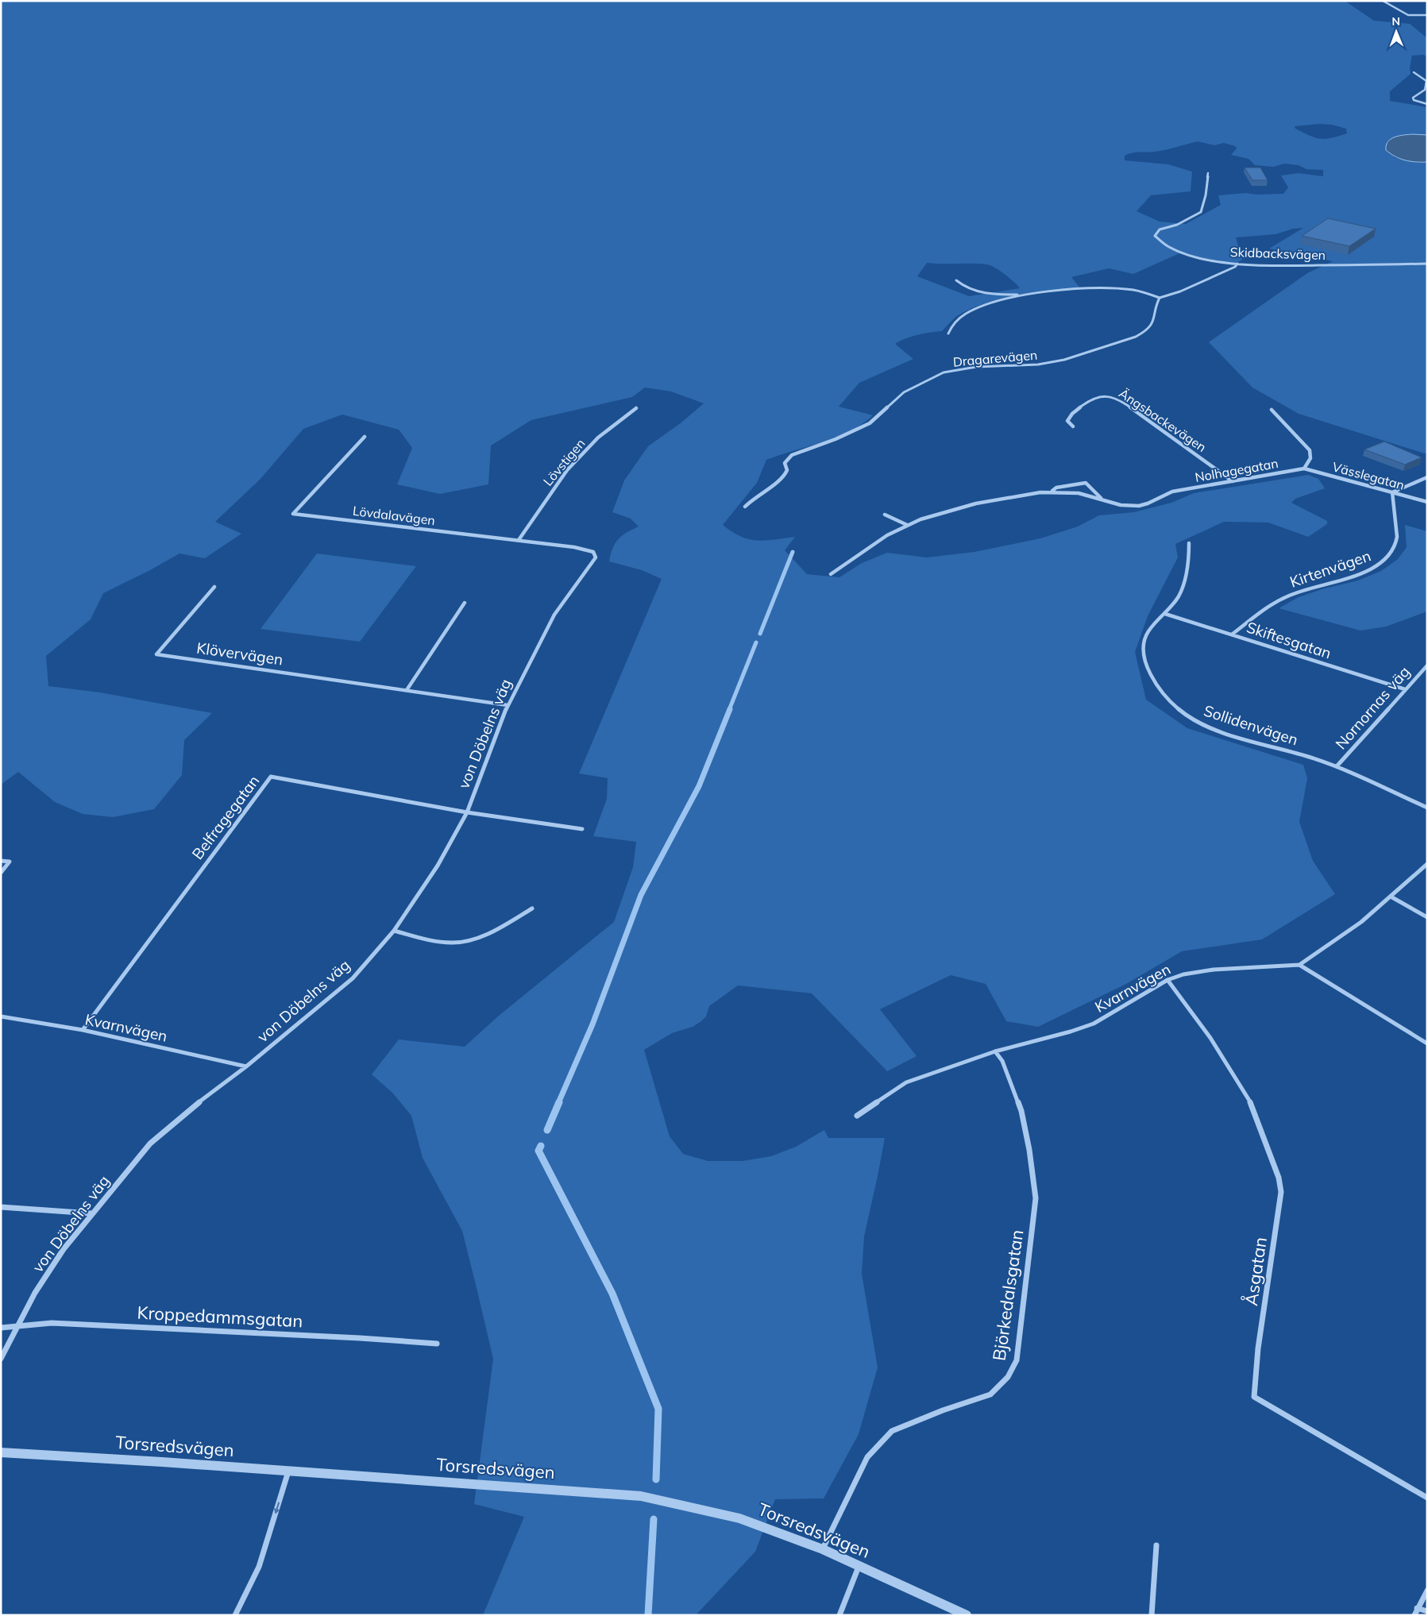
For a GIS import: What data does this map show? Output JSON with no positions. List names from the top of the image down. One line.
{"streets":{"street":["Skidbacksvägen","Dragarevägen","Ängsbackevägen","Lövstigen","Nolhagegatan","Vässlegatan","Lövdalavägen","Kirtenvägen","Skiftesgatan","Klövervägen","Nornornas väg","Sollidenvägen","von Döbelns väg","Belfragegatan","Kvarnvägen","Åsgatan","Björkedalsgatan","Kroppedammsgatan","Torsredsvägen"]},"crossings":[["Ängsbackevägen","Nolhagegatan"],["Lövstigen","Lövdalavägen"],["Nolhagegatan","Vässlegatan"],["Vässlegatan","Kirtenvägen"],["Lövdalavägen","von Döbelns väg"],["Kirtenvägen","Skiftesgatan"],["Skiftesgatan","Nornornas väg"],["Skiftesgatan","Sollidenvägen"],["Klövervägen","von Döbelns väg"],["Nornornas väg","Sollidenvägen"],["von Döbelns väg","Belfragegatan"],["von Döbelns väg","Kvarnvägen"],["von Döbelns väg","Kroppedammsgatan"],["Belfragegatan","Kvarnvägen"],["Kvarnvägen","Åsgatan"],["Kvarnvägen","Björkedalsgatan"],["Björkedalsgatan","Torsredsvägen"]],"north":"top"}
